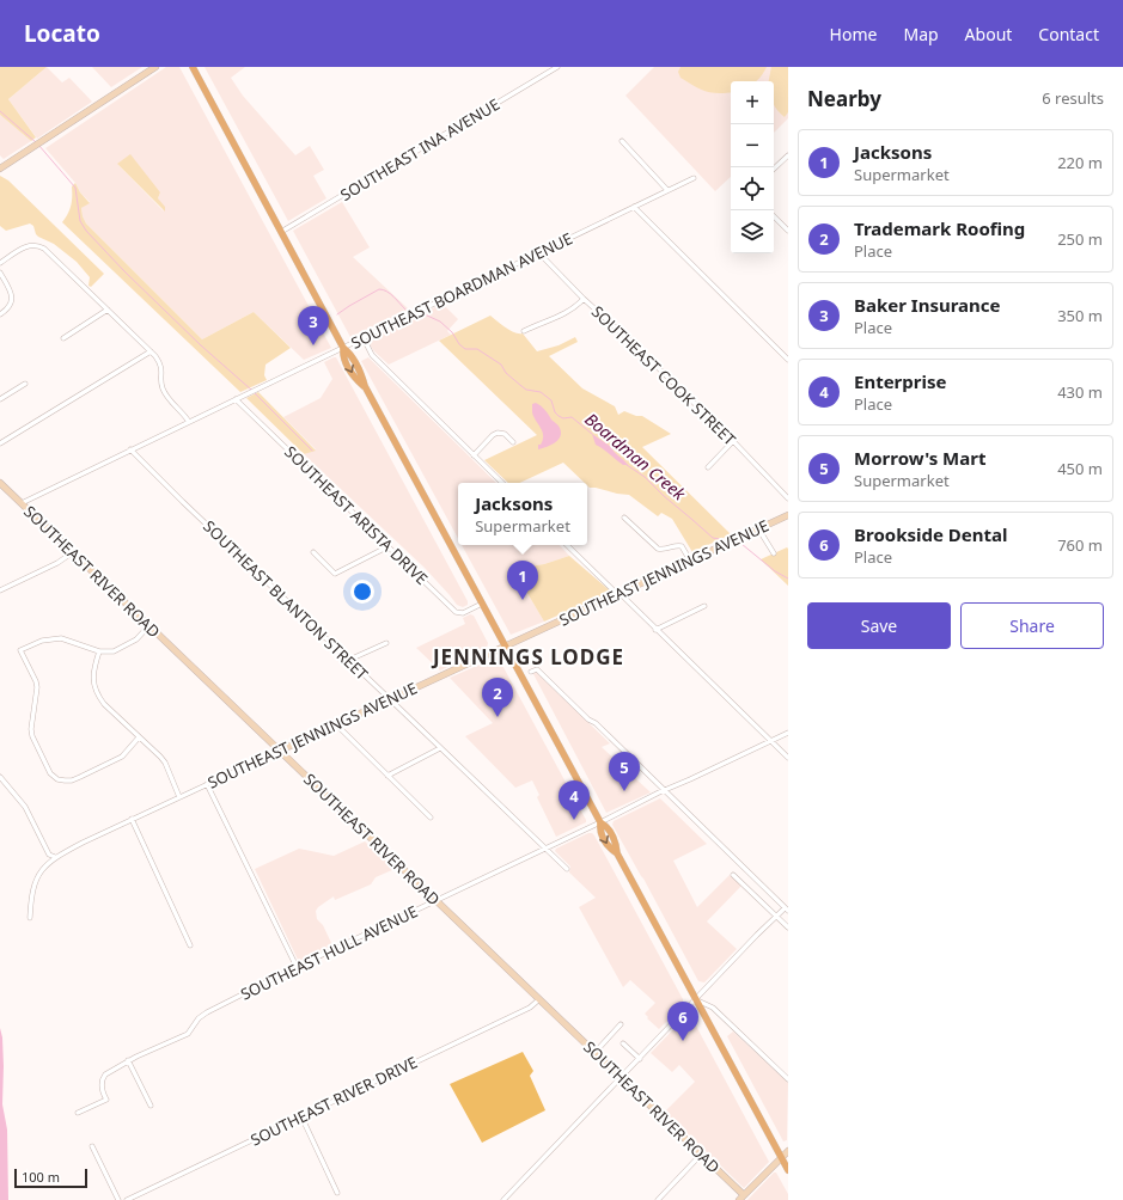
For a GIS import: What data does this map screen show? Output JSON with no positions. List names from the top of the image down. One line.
{"streets":{"street":["SOUTHEAST INA AVENUE","SOUTHEAST BOARDMAN AVENUE","SOUTHEAST COOK STREET","SOUTHEAST ARISTA DRIVE","SOUTHEAST RIVER ROAD","SOUTHEAST JENNINGS AVENUE","SOUTHEAST BLANTON STREET","SOUTHEAST HULL AVENUE","SOUTHEAST RIVER DRIVE"]},"crossings":[["SOUTHEAST BOARDMAN AVENUE","SOUTHEAST COOK STREET"],["SOUTHEAST BOARDMAN AVENUE","SOUTHEAST ARISTA DRIVE"],["SOUTHEAST BOARDMAN AVENUE","SOUTHEAST RIVER ROAD"],["SOUTHEAST BOARDMAN AVENUE","SOUTHEAST BLANTON STREET"],["SOUTHEAST RIVER ROAD","SOUTHEAST JENNINGS AVENUE"],["SOUTHEAST RIVER ROAD","SOUTHEAST HULL AVENUE"],["SOUTHEAST RIVER ROAD","SOUTHEAST RIVER DRIVE"],["SOUTHEAST JENNINGS AVENUE","SOUTHEAST BLANTON STREET"],["SOUTHEAST BLANTON STREET","SOUTHEAST HULL AVENUE"]],"districts":["JENNINGS LODGE"],"water":["Boardman Creek"],"scale_bar":"100 m","page":{"header":"Locato","nav":["Home","Map","About","Contact"],"heading":["Nearby","6 results"],"map_buttons":["+","−"],"list":[{"mark":"1","name":"Jacksons","note":"Supermarket","value":"220 m"},{"mark":"2","name":"Trademark Roofing","note":"Place","value":"250 m"},{"mark":"3","name":"Baker Insurance","note":"Place","value":"350 m"},{"mark":"4","name":"Enterprise","note":"Place","value":"430 m"},{"mark":"5","name":"Morrow's Mart","note":"Supermarket","value":"450 m"},{"mark":"6","name":"Brookside Dental","note":"Place","value":"760 m"}],"pins":["3","1","2","5","4","6"],"popup":["Jacksons","Supermarket"],"buttons":["Save","Share"],"scale":"100 m"}}
